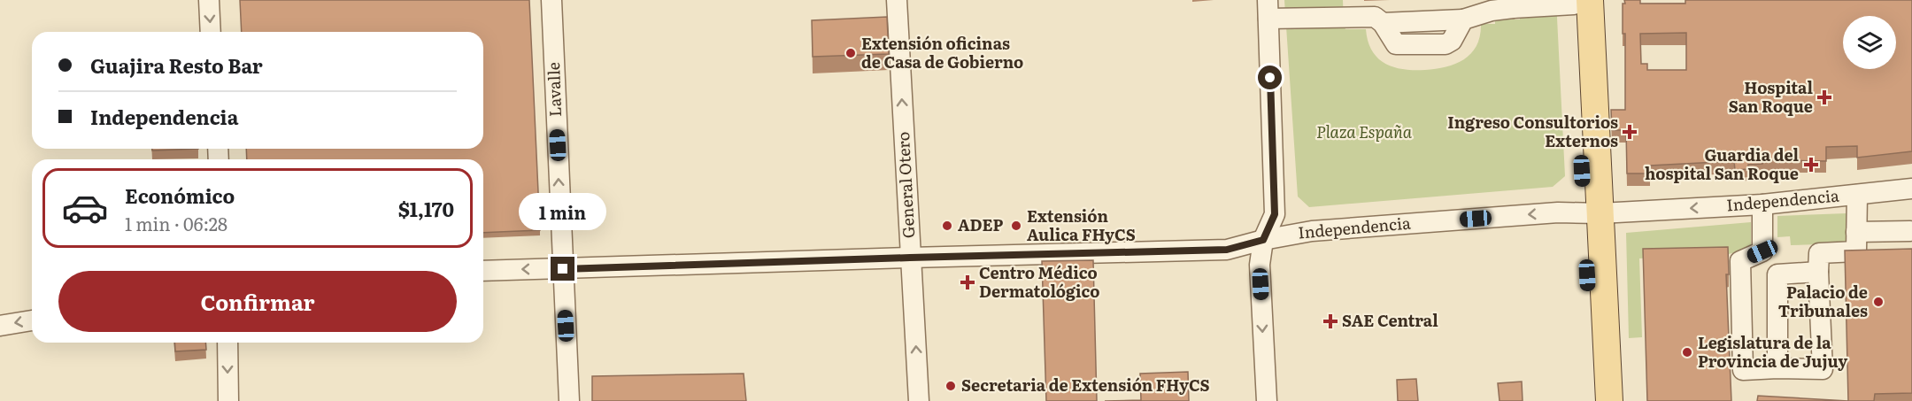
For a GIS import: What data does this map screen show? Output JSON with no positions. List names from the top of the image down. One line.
{"streets":{"street":["Lavalle","General Otero","Independencia"]},"crossings":[["Lavalle","Independencia"],["General Otero","Independencia"]],"one_way":["Lavalle","General Otero","Independencia"],"parks":["Plaza España"],"places":{"other":["Extensión oficinas de Casa de Gobierno","ADEP","Extensión Aulica FHyCS","Palacio de Tribunales","Legislatura de la Provincia de Jujuy","Secretaria de Extensión FHyCS"],"health":["Hospital San Roque","Ingreso Consultorios Externos","Guardia del hospital San Roque","Centro Médico Dermatológico","SAE Central"]},"page":{"banner":["Guajira Resto Bar","Independencia"],"list":[{"name":"Económico","note":"1 min · 06:28","value":"$1,170"}],"bubble":"1 min","buttons":"Confirmar"}}
